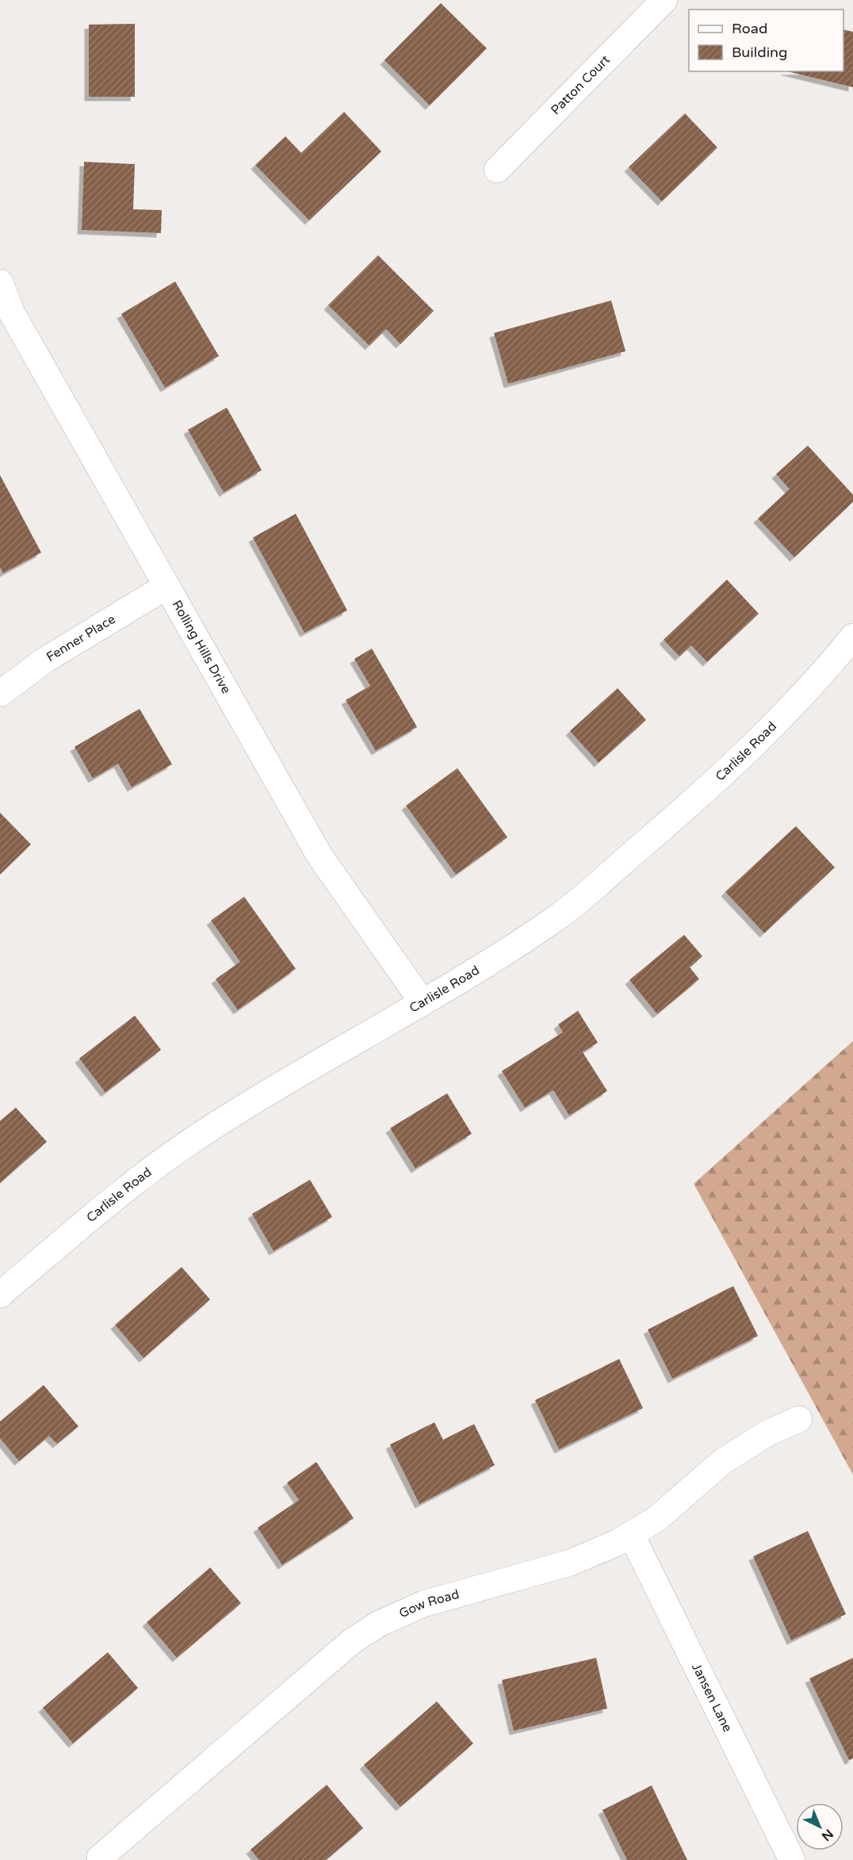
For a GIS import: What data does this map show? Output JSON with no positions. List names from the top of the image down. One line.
{"streets":{"street":["Patton Court","Fenner Place","Rolling Hills Drive","Carlisle Road","Gow Road","Jansen Lane"]},"crossings":[["Fenner Place","Rolling Hills Drive"],["Rolling Hills Drive","Carlisle Road"],["Gow Road","Jansen Lane"]],"legend":["Road","Building"],"north":"bottom right"}
